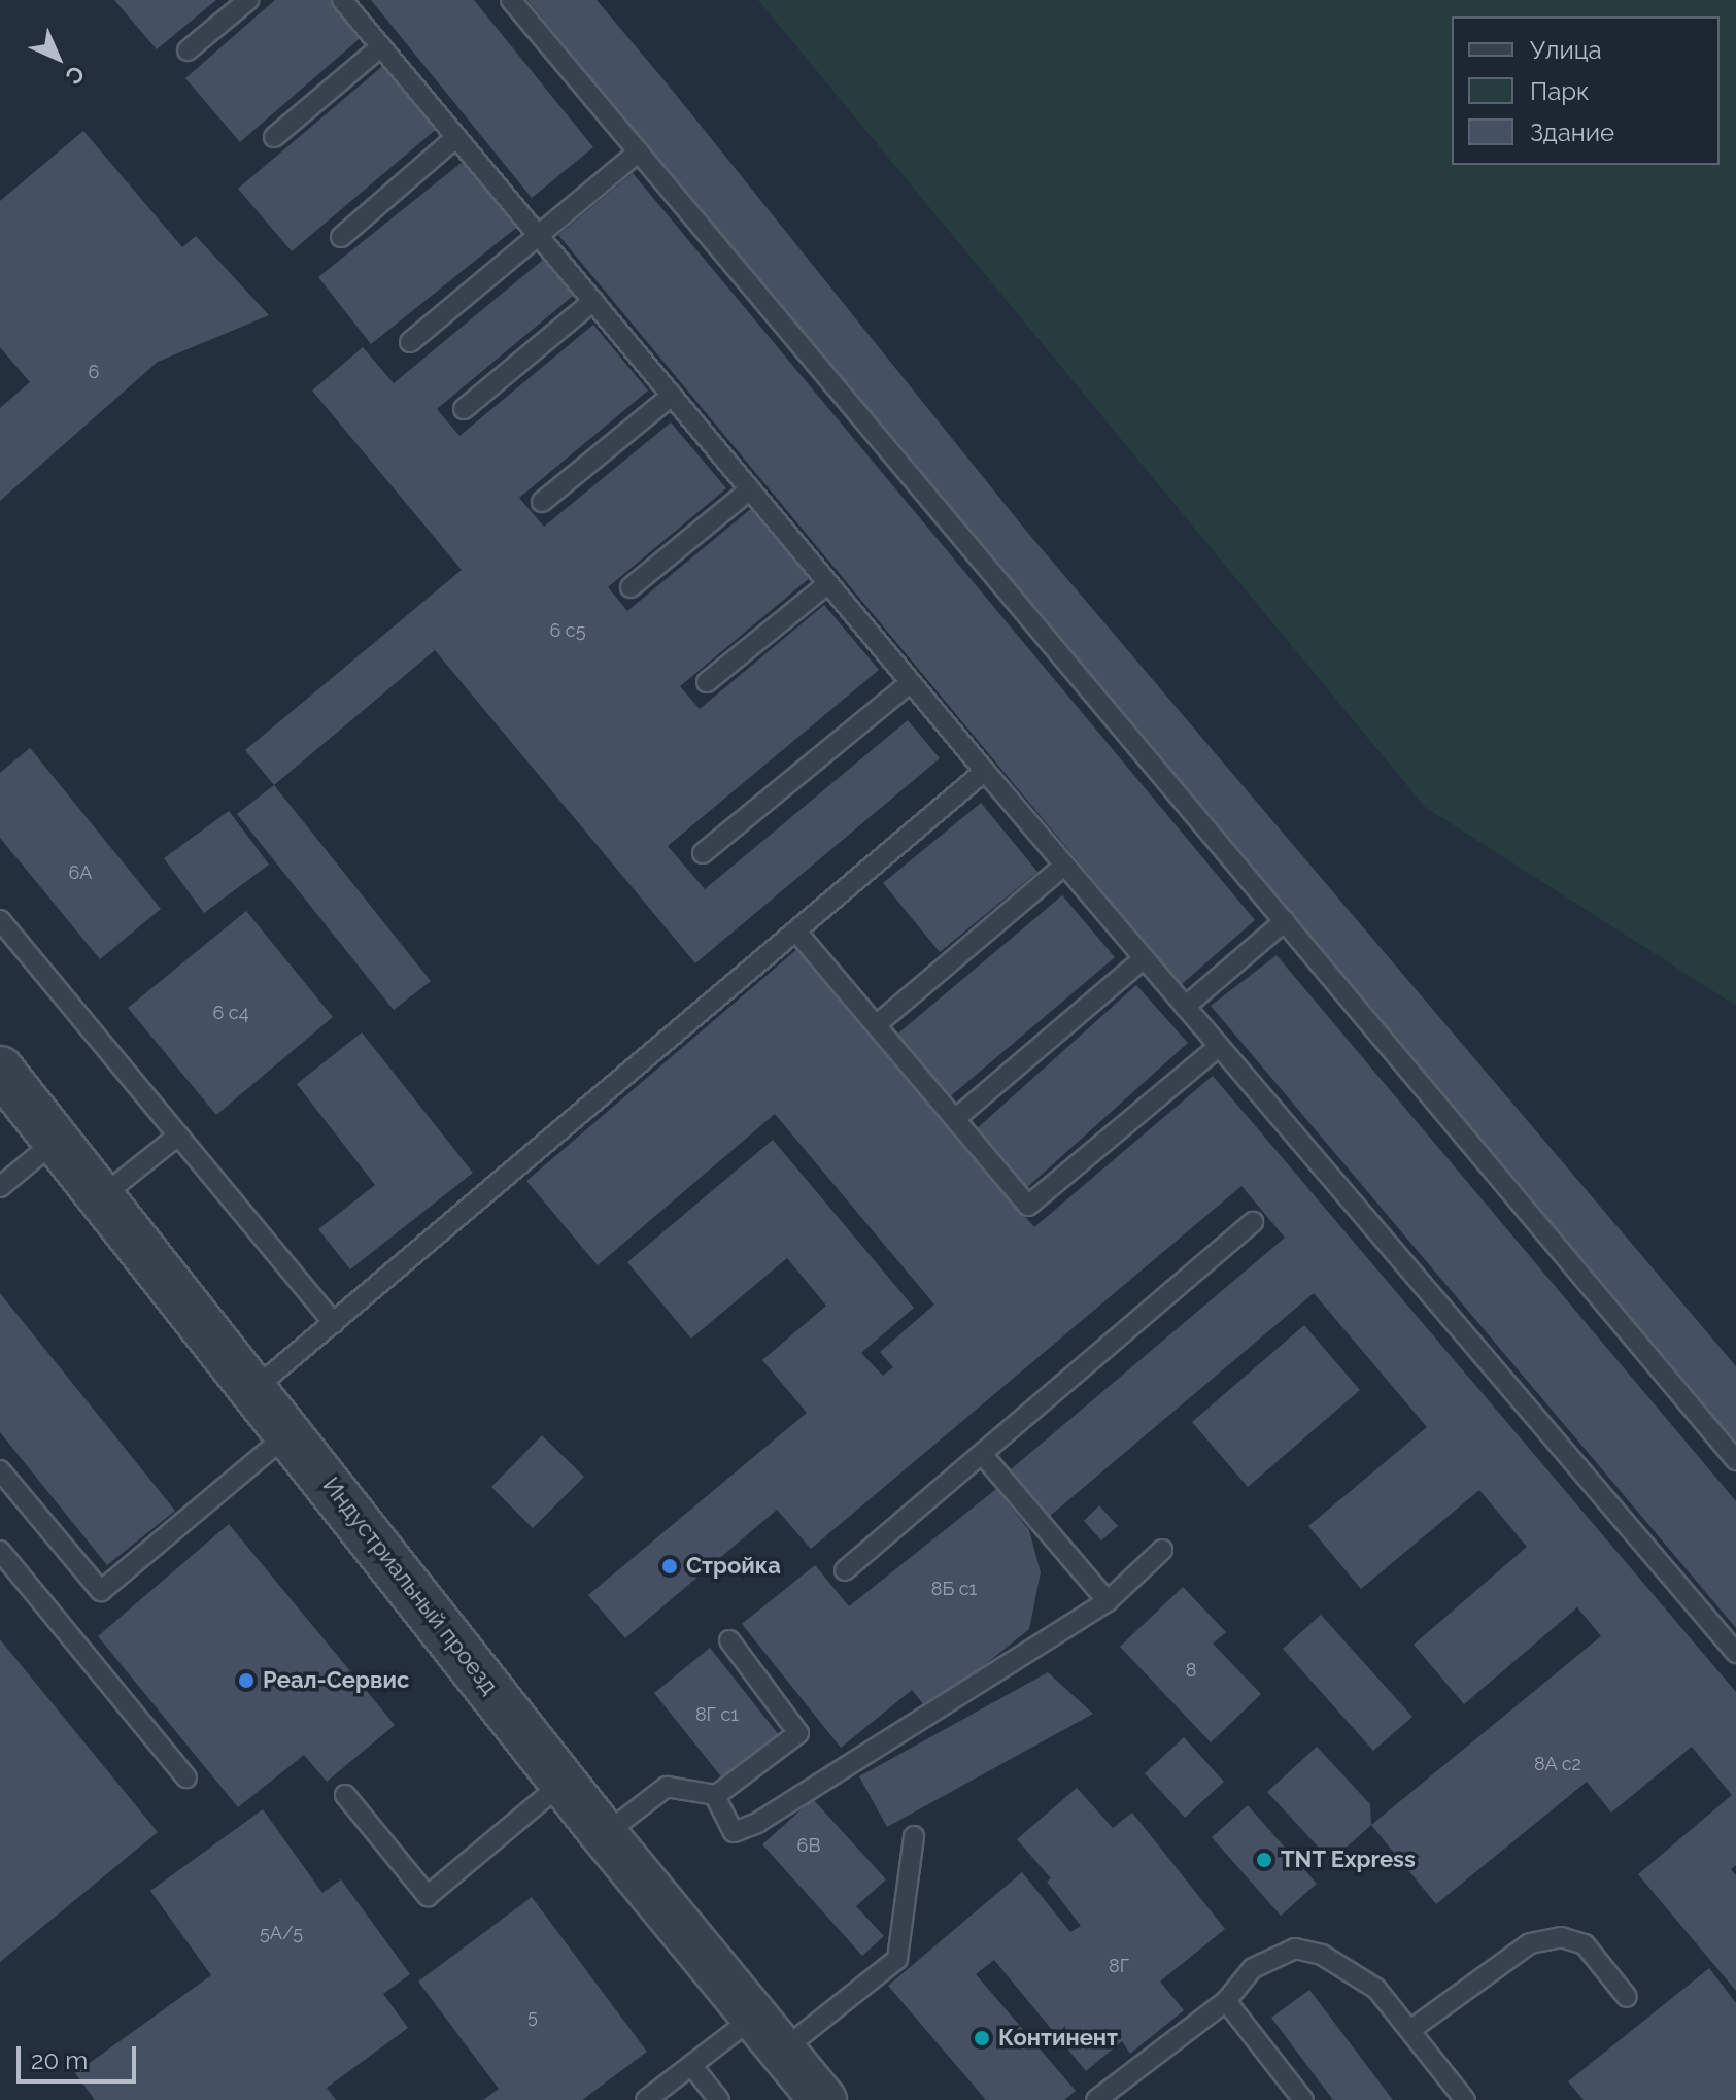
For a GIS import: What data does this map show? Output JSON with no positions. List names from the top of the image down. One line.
{"streets":{"street":["Индустриальный проезд"]},"places":["Стройка","Реал-Сервис","TNT Express","Континент"],"house_numbers":["6","6 с5","6А","6 с4","8Б с1","8","8Г с1","8А с2","6В","5А/5","8Г","5"],"legend":["Улица","Парк","Здание"],"scale_bar":"20 m","north":"bottom right"}
